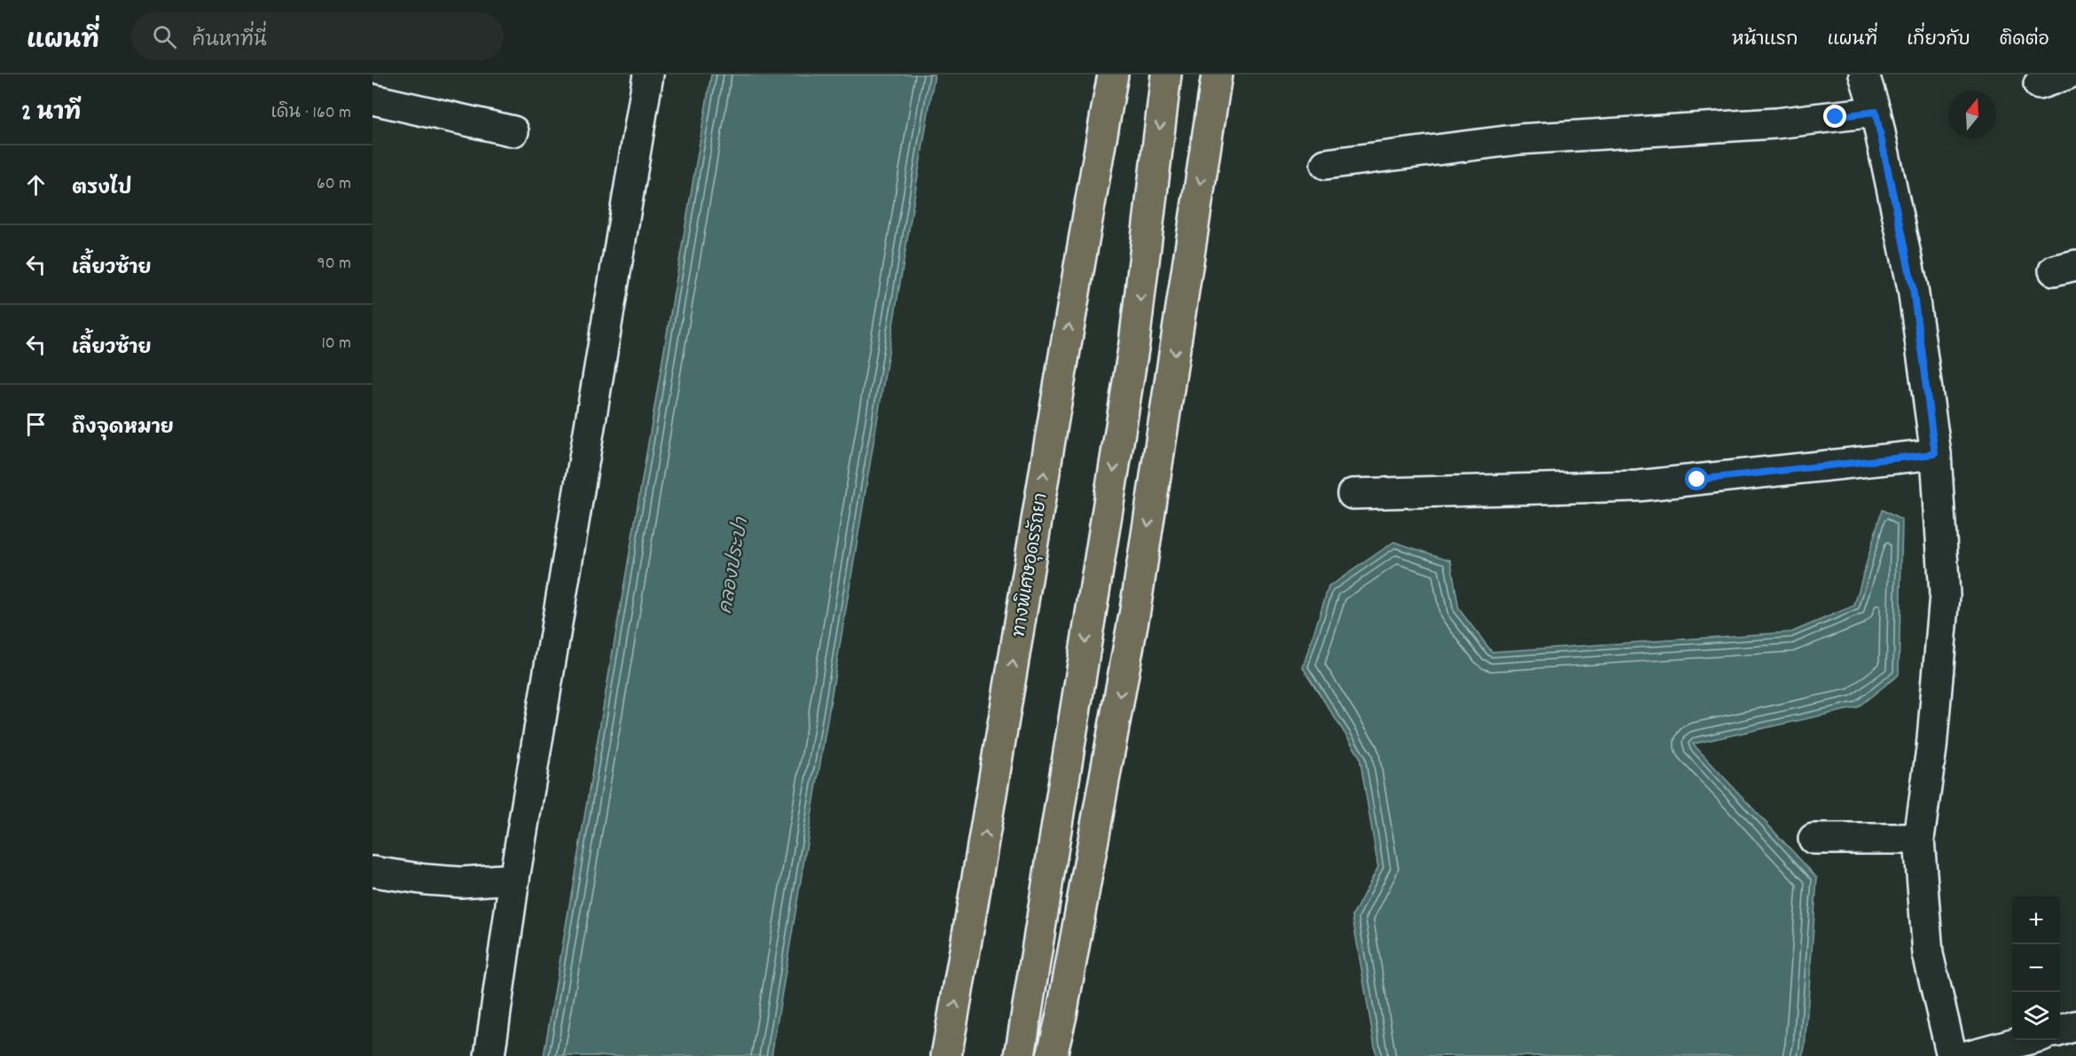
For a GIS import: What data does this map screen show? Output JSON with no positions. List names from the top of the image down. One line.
{"streets":{"highway":["ทางพิเศษอุดรรัถยา"]},"water":["คลองประปา"],"north":"top","page":{"header":"แผนที่","search":"ค้นหาที่นี่","nav":["หน้าแรก","แผนที่","เกี่ยวกับ","ติดต่อ"],"heading":["2 นาที","เดิน · 160 m"],"list":[["ตรงไป","60 m"],["เลี้ยวซ้าย","90 m"],["เลี้ยวซ้าย","10 m"],"ถึงจุดหมาย"],"map_buttons":["+","−"]}}
